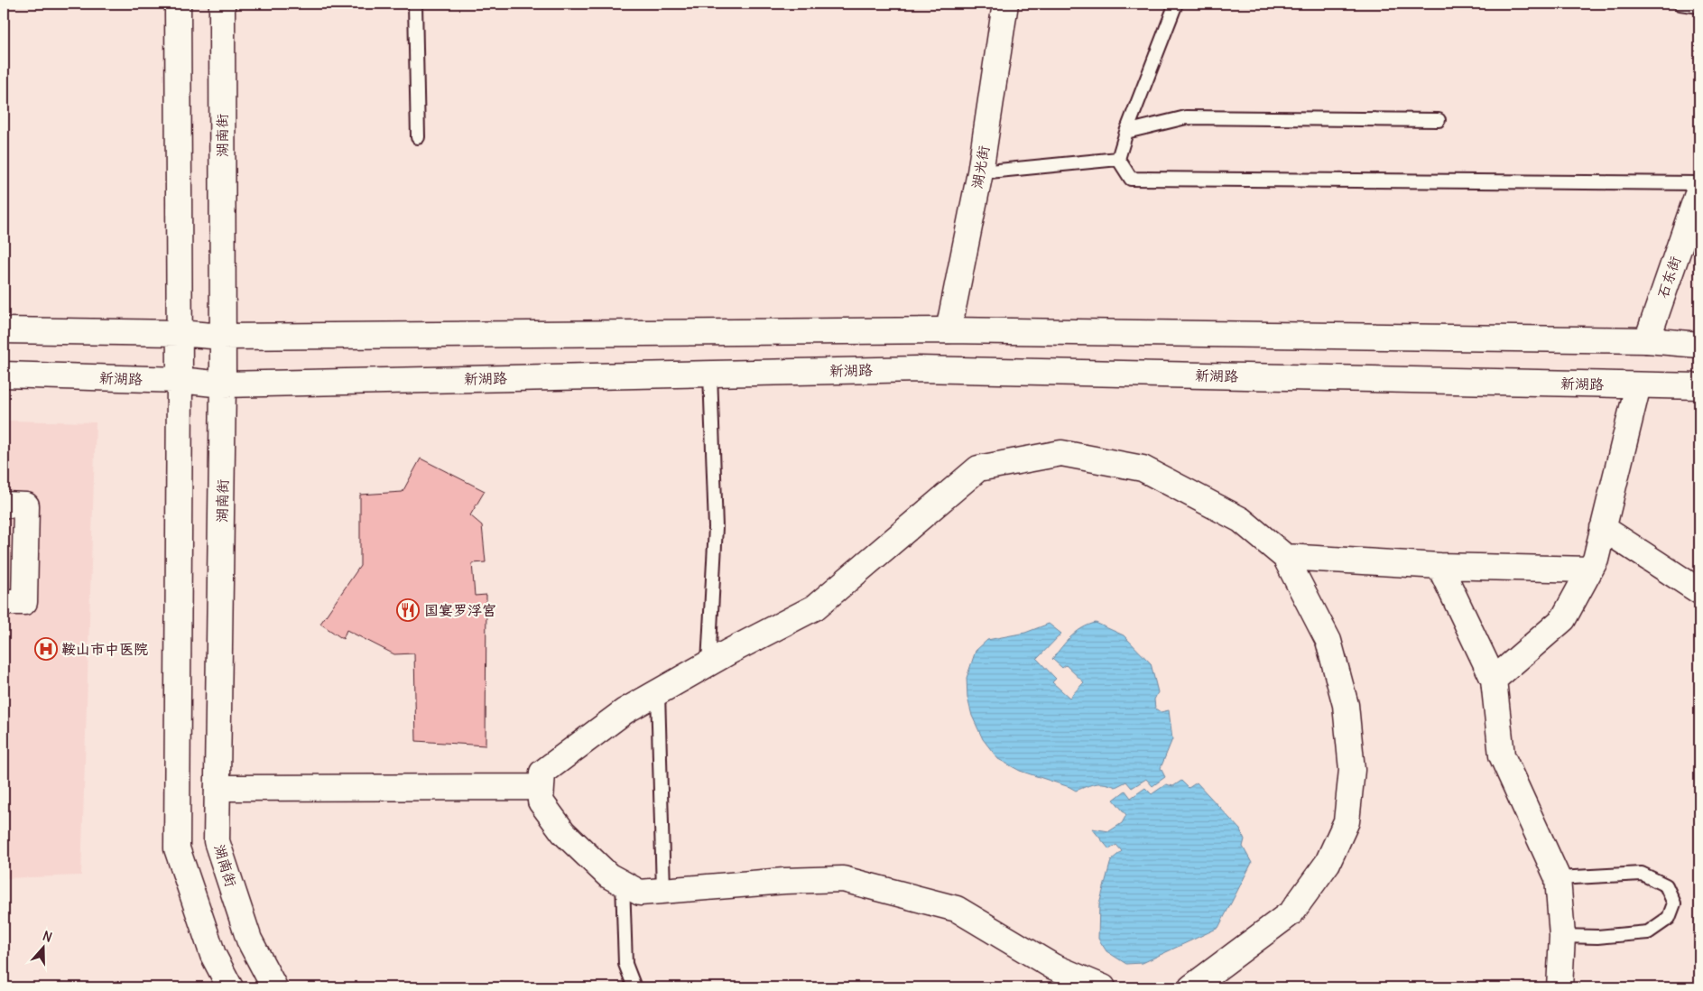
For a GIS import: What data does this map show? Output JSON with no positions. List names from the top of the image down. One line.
{"streets":{"main road":["湖南街","湖光街","石东街","新湖路"]},"crossings":[["湖南街","新湖路"]],"places":{"restaurant":["国宴罗浮宫"],"hospital":["鞍山市中医院"]},"north":"top"}
